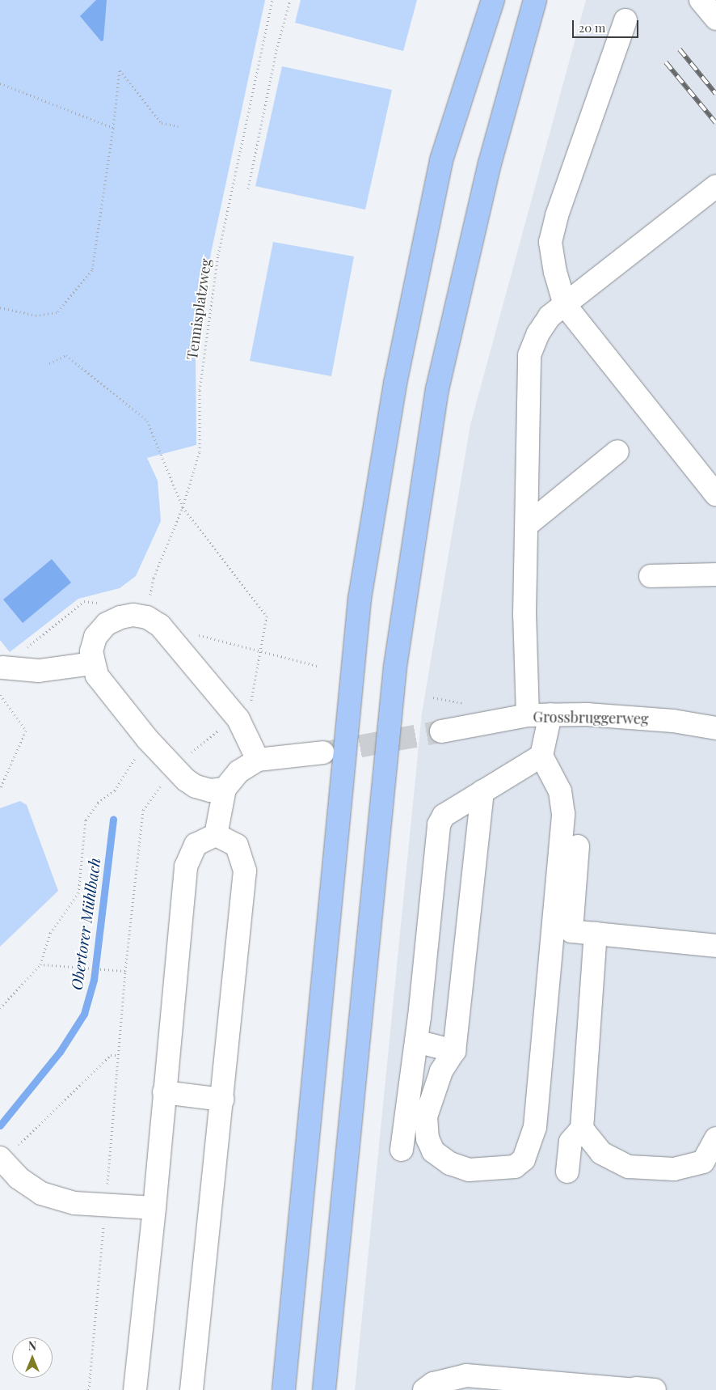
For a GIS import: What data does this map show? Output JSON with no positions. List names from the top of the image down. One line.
{"streets":{"street":["Grossbruggerweg"],"path":["Tennisplatzweg"]},"water":["Obertorer Mühlbach"],"scale_bar":"20 m","north":"top"}
